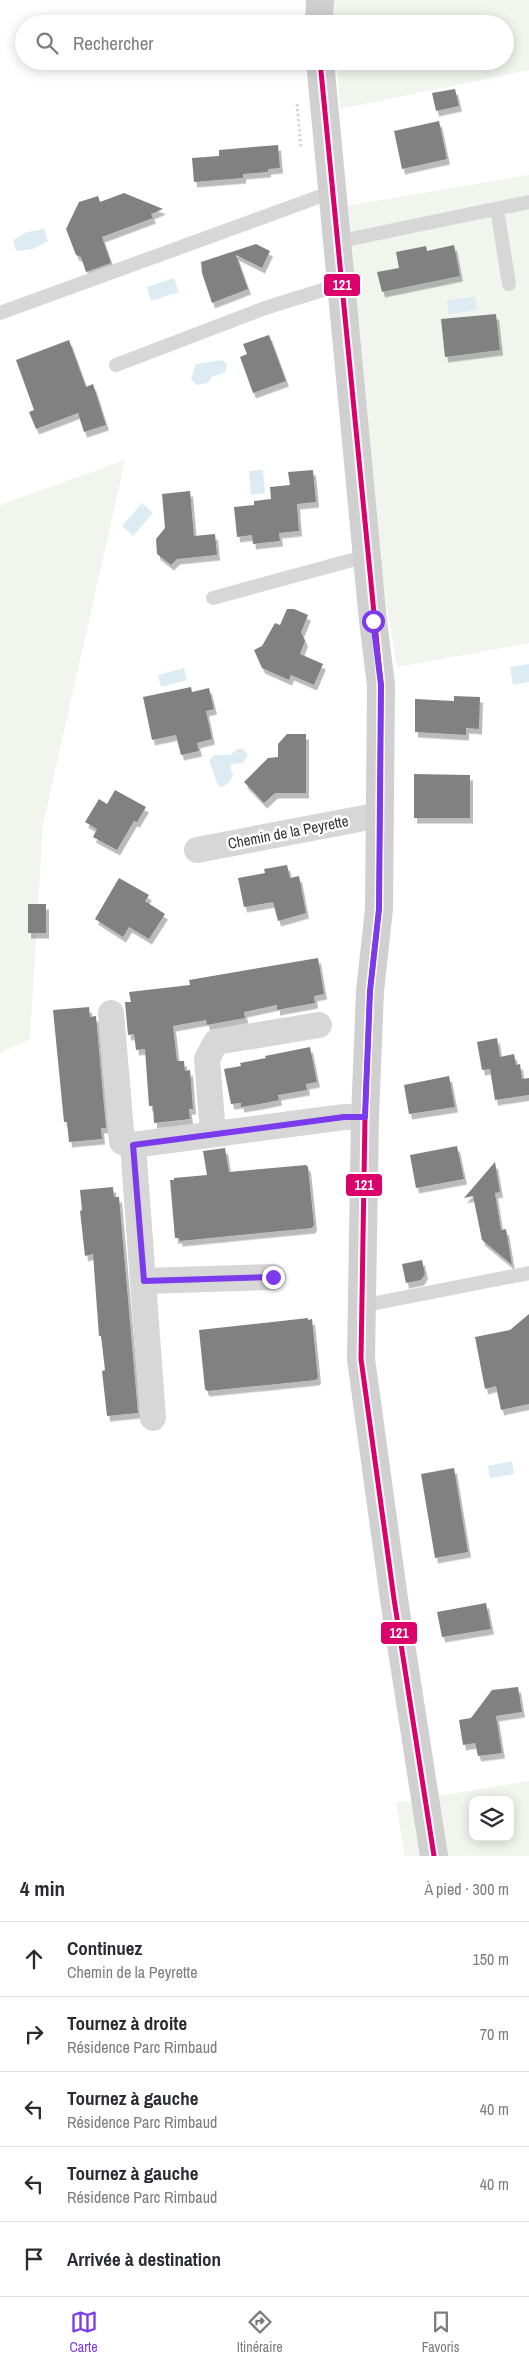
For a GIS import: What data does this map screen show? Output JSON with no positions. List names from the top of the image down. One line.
{"streets":{"street":["Chemin de la Peyrette"]},"lines":["transit line 121"],"page":{"search":"Rechercher","heading":["4 min","À pied · 300 m"],"list":[["Continuez","Chemin de la Peyrette","150 m"],["Tournez à droite","Résidence Parc Rimbaud","70 m"],["Tournez à gauche","Résidence Parc Rimbaud","40 m"],["Tournez à gauche","Résidence Parc Rimbaud","40 m"],"Arrivée à destination"],"nav":["Carte","Itinéraire","Favoris"]}}
